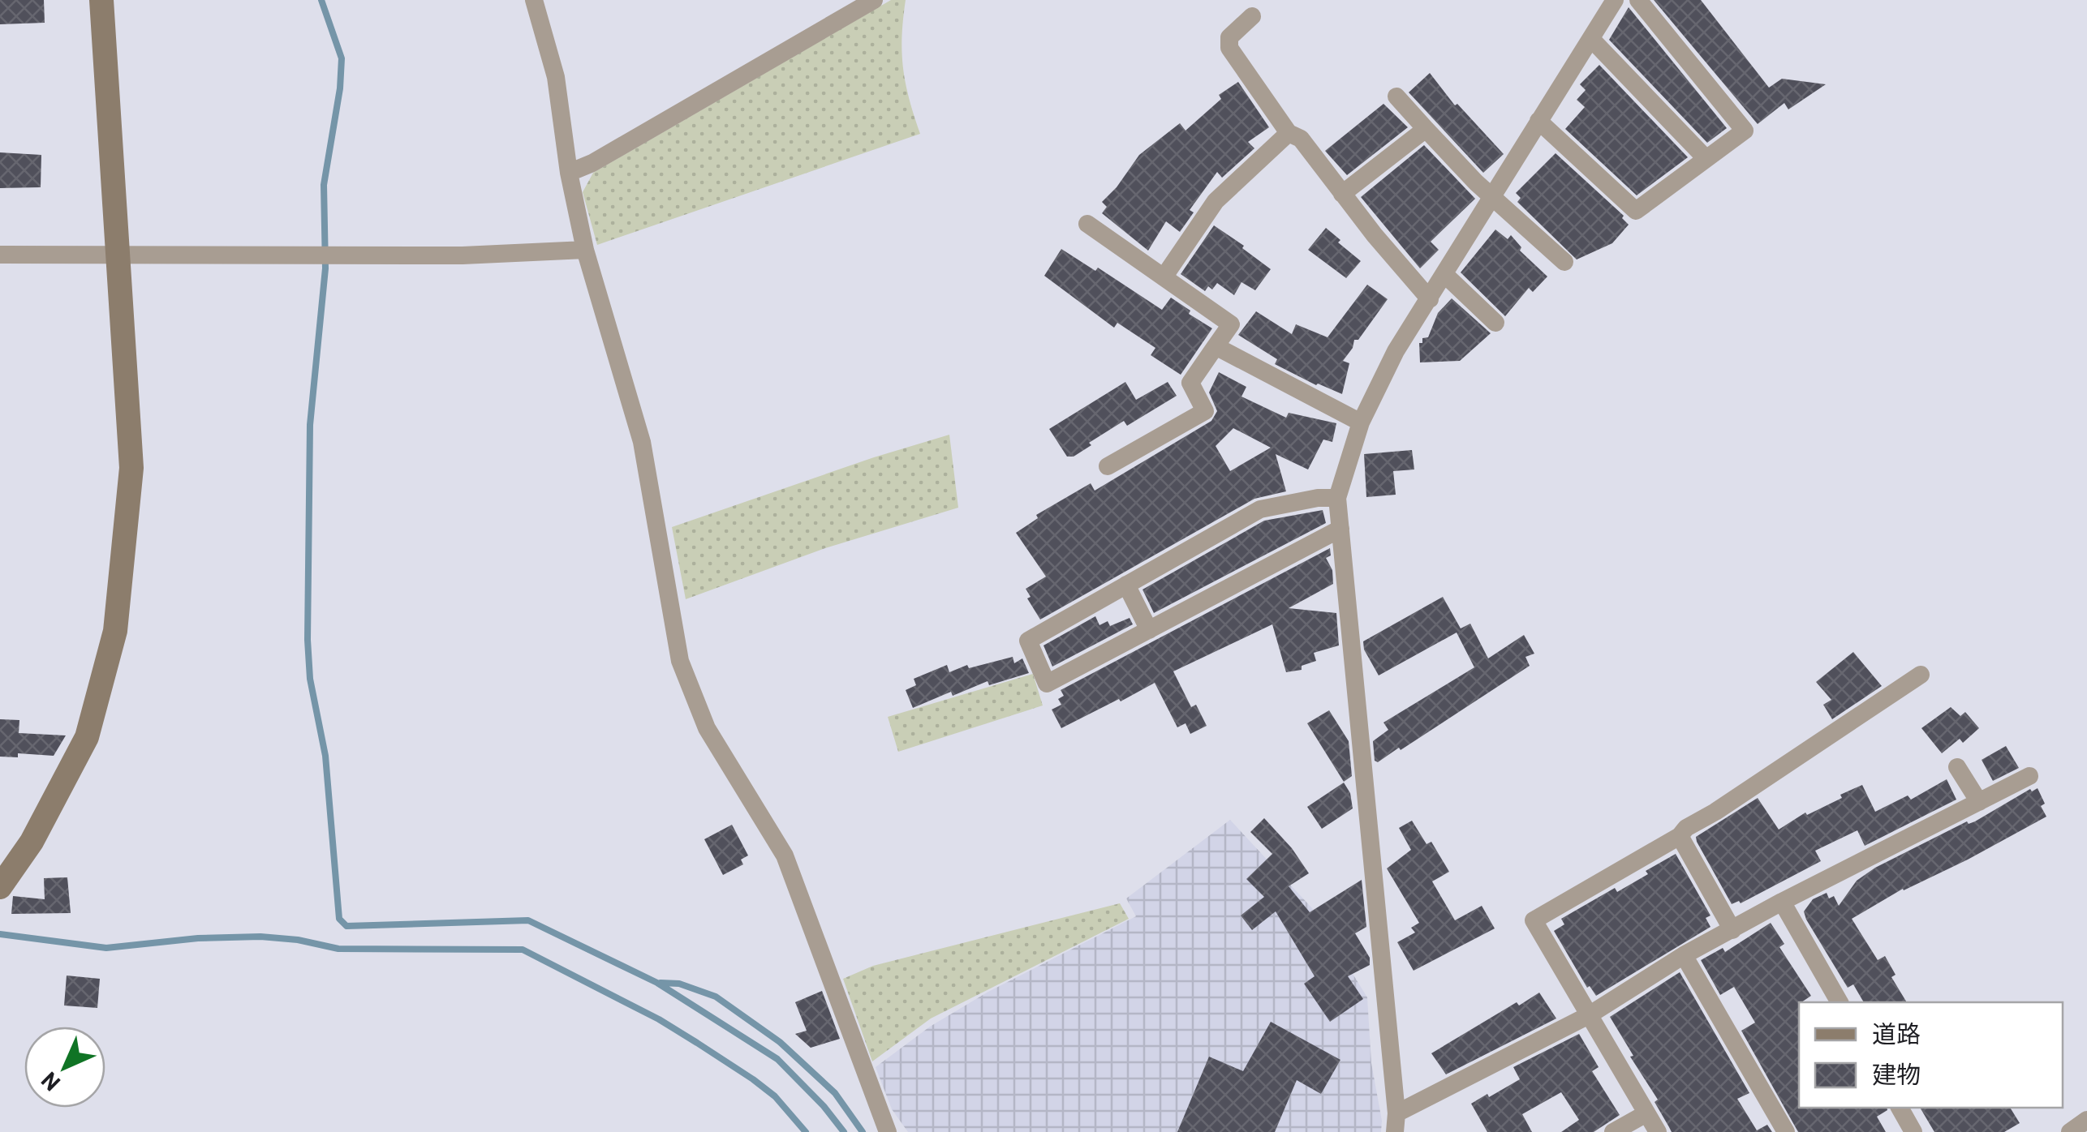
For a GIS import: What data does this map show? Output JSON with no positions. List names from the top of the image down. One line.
{"legend":["道路","建物"],"north":"bottom left"}
